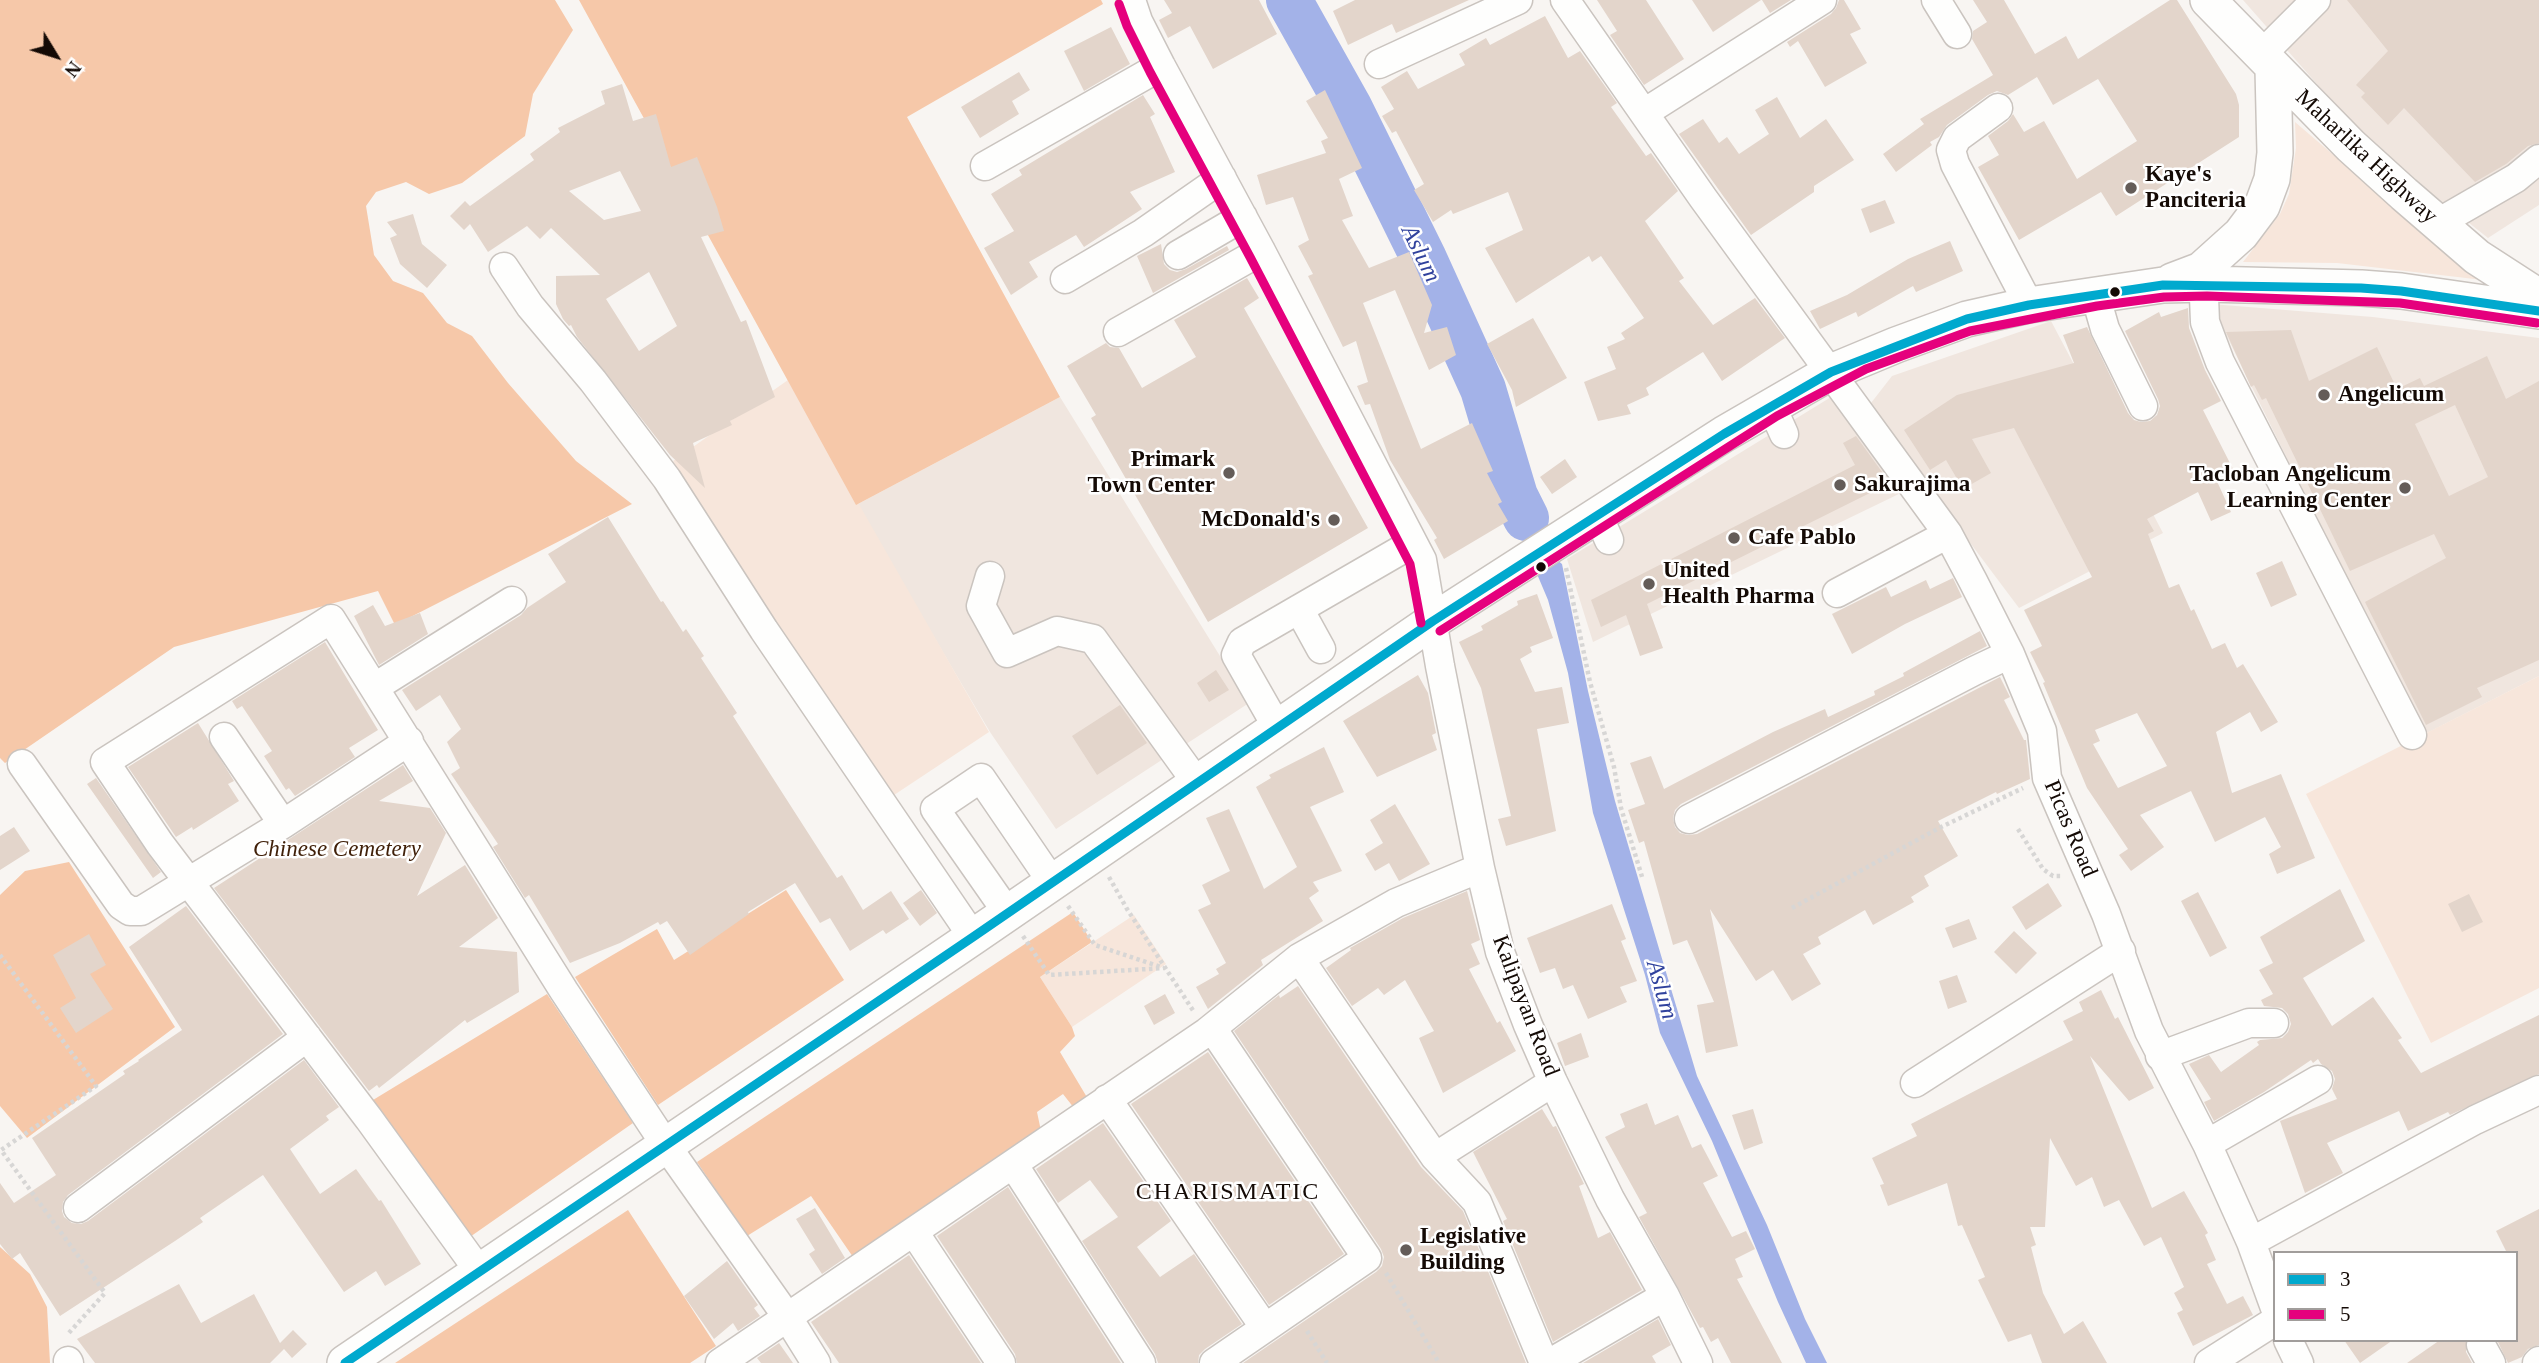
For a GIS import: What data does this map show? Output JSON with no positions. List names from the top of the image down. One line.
{"streets":{"main road":["Maharlika Highway"],"street":["Picas Road","Kalipayan Road"]},"districts":["CHARISMATIC"],"water":["Aslum"],"parks":["Chinese Cemetery"],"places":["Kaye's Panciteria","Angelicum","Primark Town Center","Sakurajima","Tacloban Angelicum Learning Center","McDonald's","Cafe Pablo","United Health Pharma","Legislative Building"],"lines":["transit line 5","transit line 3"],"legend":["3","5"],"north":"bottom right"}
